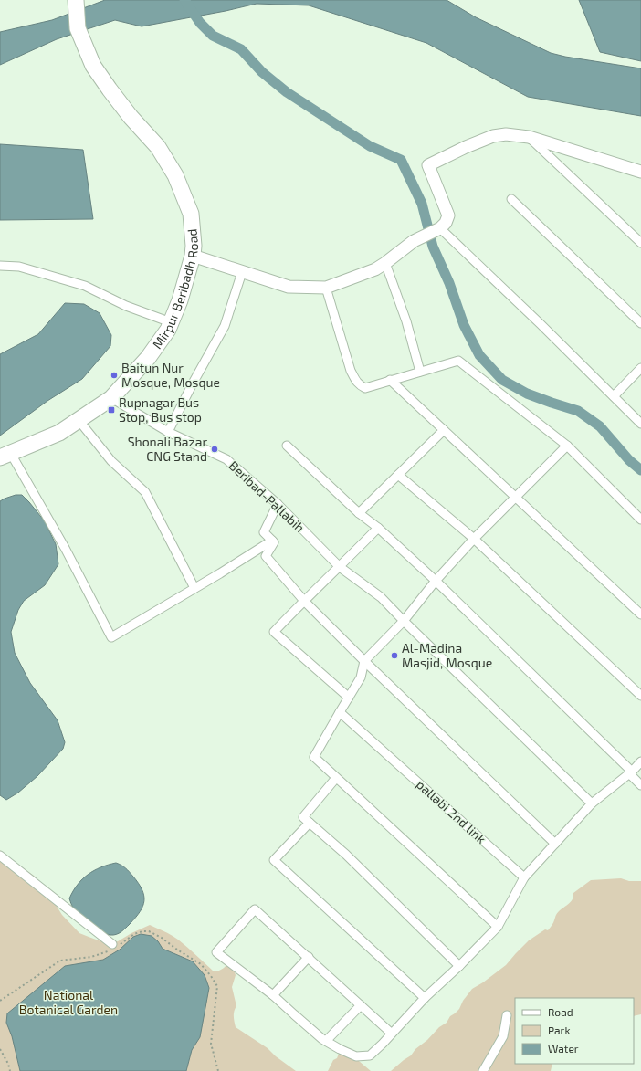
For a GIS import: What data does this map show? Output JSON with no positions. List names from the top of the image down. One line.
{"streets":{"highway":["Mirpur Beribadh Road"],"street":["Beribad-Pallabih","pallabi 2nd link"]},"crossings":[["Mirpur Beribadh Road","Beribad-Pallabih"]],"parks":["National Botanical Garden"],"places":{"other":["Baitun Nur Mosque, Mosque","Shonali Bazar CNG Stand","Al-Madina Masjid, Mosque"],"transit":["Rupnagar Bus Stop, Bus stop"]},"legend":["Road","Park","Water"]}
